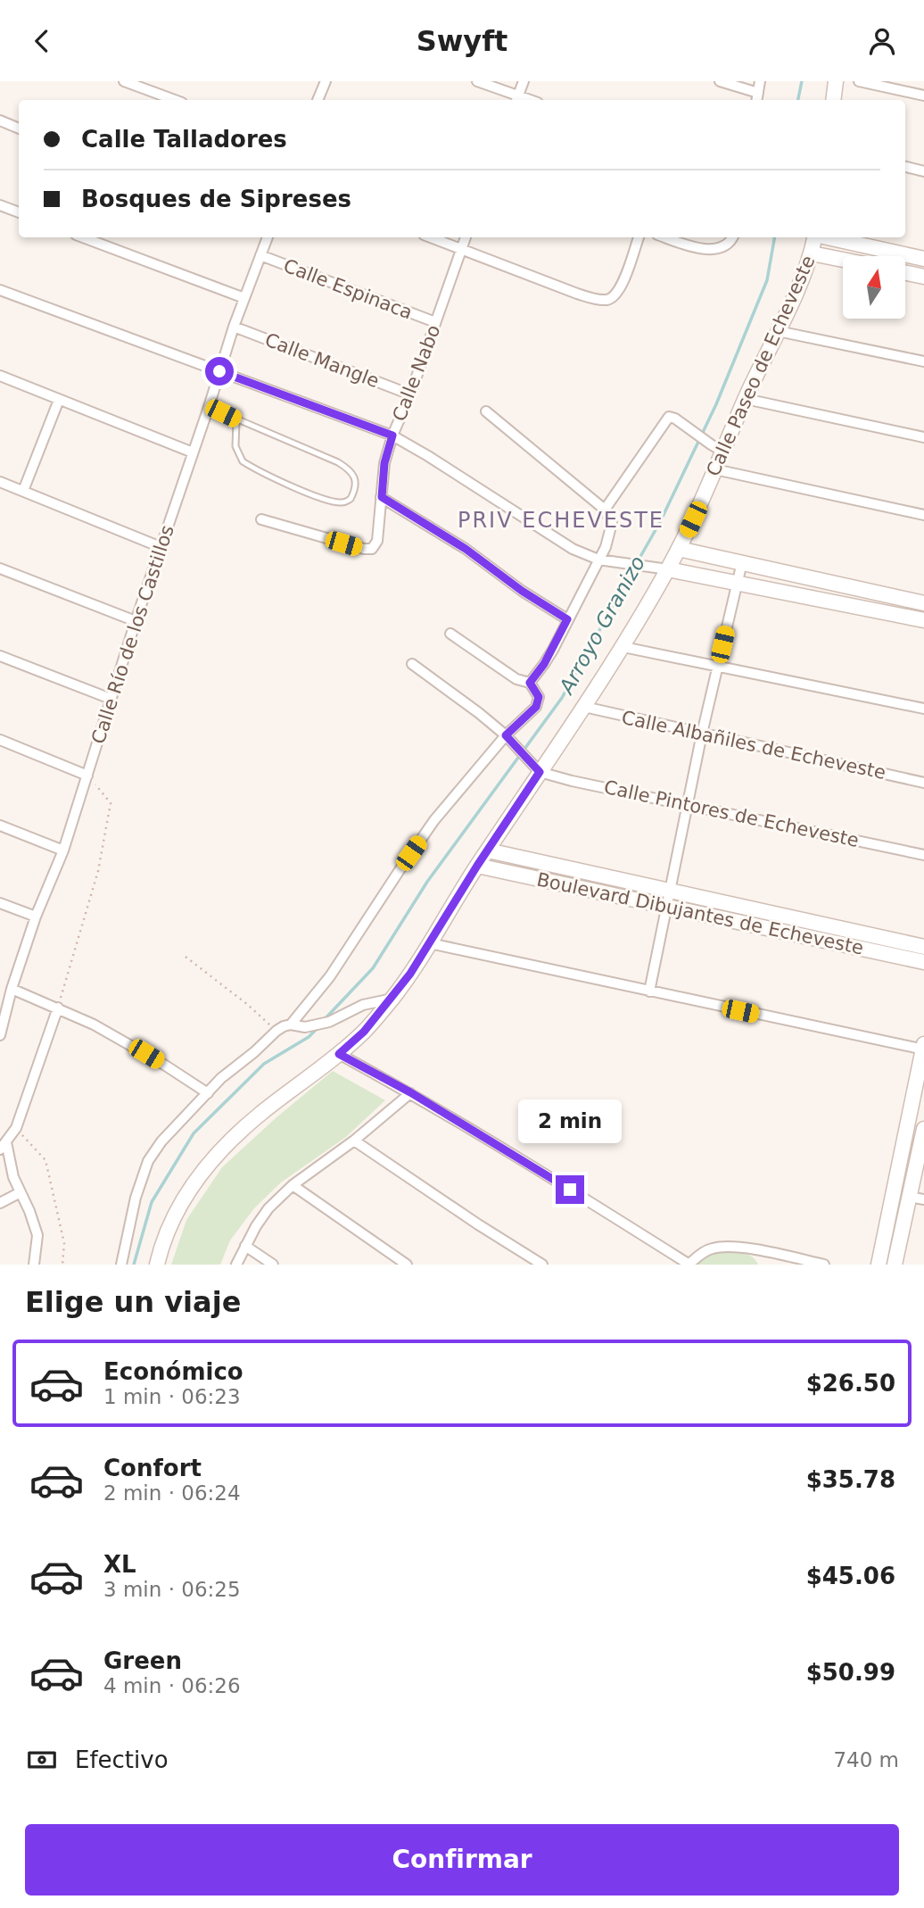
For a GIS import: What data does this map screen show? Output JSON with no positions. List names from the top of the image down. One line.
{"streets":{"street":["Calle Espinaca","Calle Mangle","Calle Paseo de Echeveste","Calle Nabo","Calle Río de los Castillos","Calle Albañiles de Echeveste","Calle Pintores de Echeveste","Boulevard Dibujantes de Echeveste"]},"crossings":[["Calle Espinaca","Calle Nabo"],["Calle Espinaca","Calle Río de los Castillos"],["Calle Mangle","Calle Nabo"],["Calle Mangle","Calle Río de los Castillos"],["Calle Paseo de Echeveste","Calle Albañiles de Echeveste"],["Calle Paseo de Echeveste","Calle Pintores de Echeveste"],["Calle Paseo de Echeveste","Boulevard Dibujantes de Echeveste"]],"districts":["PRIV ECHEVESTE"],"water":["Arroyo Granizo"],"north":"top","page":{"header":"Swyft","banner":["Calle Talladores","Bosques de Sipreses"],"bubble":"2 min","heading":"Elige un viaje","list":[{"name":"Económico","note":"1 min · 06:23","value":"$26.50"},{"name":"Confort","note":"2 min · 06:24","value":"$35.78"},{"name":"XL","note":"3 min · 06:25","value":"$45.06"},{"name":"Green","note":"4 min · 06:26","value":"$50.99"}],"pay":["Efectivo","740 m"],"buttons":"Confirmar"}}
